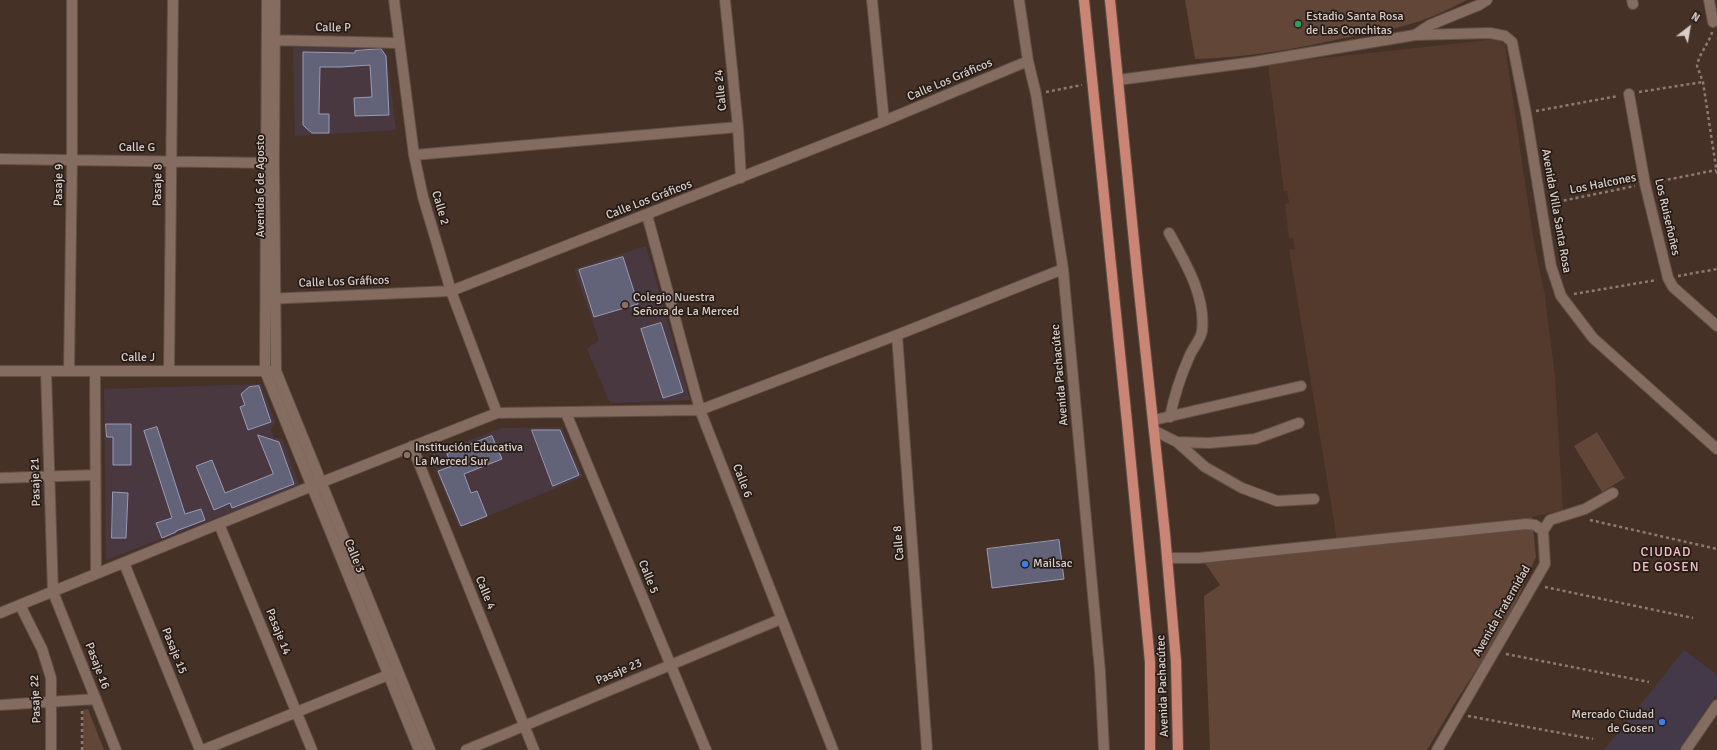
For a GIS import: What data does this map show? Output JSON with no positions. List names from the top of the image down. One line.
{"streets":{"main road":["Avenida Pachacútec"],"street":["Calle P","Calle Los Gráficos","Calle 24","Calle G","Pasaje 9","Pasaje 8","Avenida 6 de Agosto","Calle 2","Avenida Villa Santa Rosa","Los Ruiseñoñes","Calle J","Calle 6","Pasaje 21","Calle 8","Calle 3","Calle 5","Calle 4","Avenida Fraternidad","Pasaje 14","Pasaje 15","Pasaje 16","Pasaje 23","Pasaje 22"],"path":["Los Halcones"]},"crossings":[["Calle P","Avenida 6 de Agosto"],["Calle P","Calle 2"],["Calle Los Gráficos","Calle 24"],["Calle Los Gráficos","Avenida 6 de Agosto"],["Calle Los Gráficos","Calle 2"],["Calle Los Gráficos","Avenida Pachacútec"],["Calle Los Gráficos","Calle 6"],["Calle G","Pasaje 9"],["Calle G","Pasaje 8"],["Calle G","Avenida 6 de Agosto"],["Los Halcones","Avenida Villa Santa Rosa"],["Los Halcones","Los Ruiseñoñes"],["Pasaje 9","Calle J"],["Pasaje 8","Calle J"],["Avenida 6 de Agosto","Calle J"],["Avenida 6 de Agosto","Calle 3"],["Calle J","Pasaje 21"],["Calle J","Calle 3"],["Calle 6","Pasaje 23"],["Pasaje 21","Pasaje 16"],["Calle 5","Pasaje 23"],["Calle 4","Pasaje 23"]],"districts":["CIUDAD DE GOSEN"],"places":["Estadio Santa Rosa de Las Conchitas","Colegio Nuestra Señora de La Merced","Institución Educativa La Merced Sur","Mailsac","Mercado Ciudad de Gosen"],"north":"top right"}
